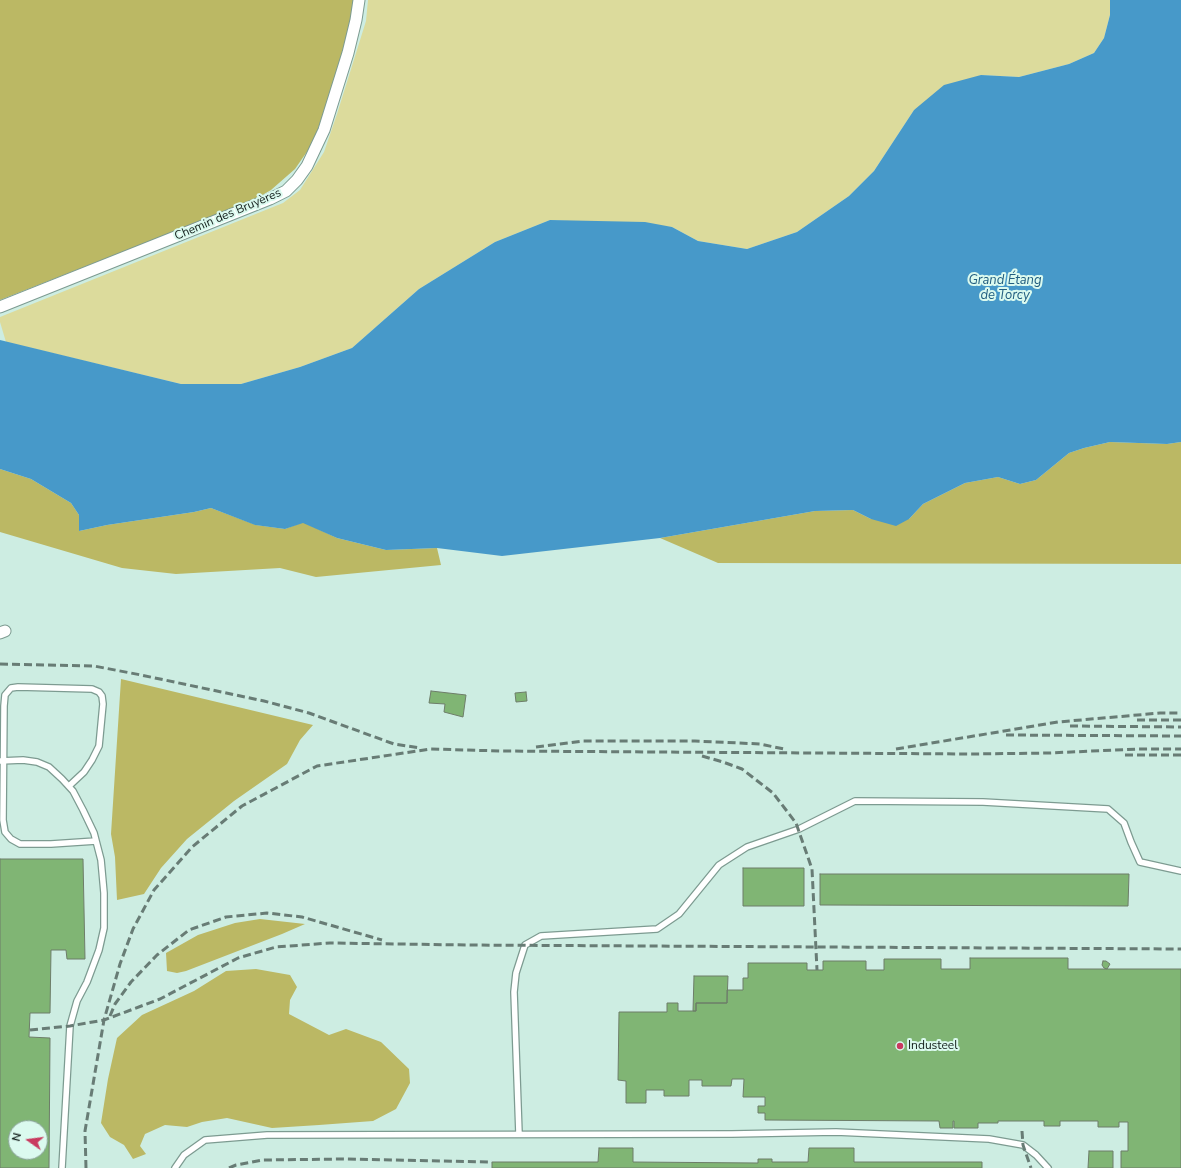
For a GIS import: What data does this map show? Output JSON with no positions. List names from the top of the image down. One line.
{"streets":{"street":["Chemin des Bruyères"]},"water":["Grand Étang de Torcy"],"places":["Industeel"],"north":"left"}
